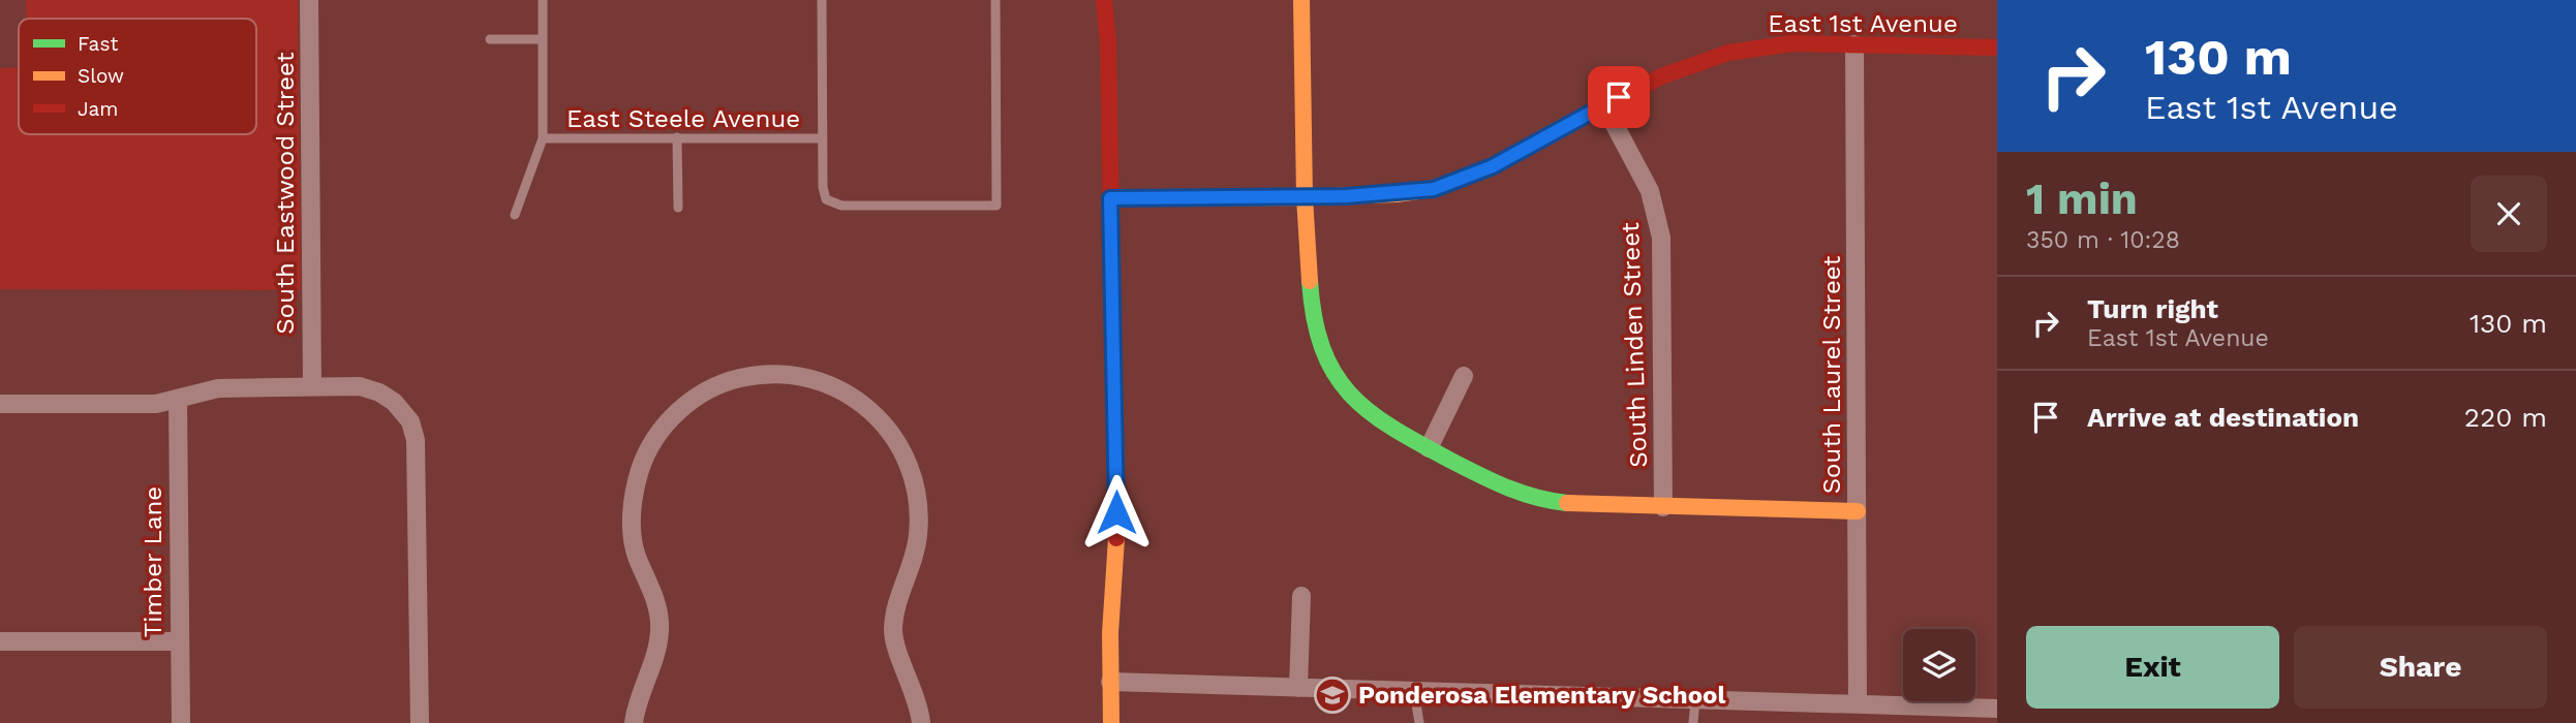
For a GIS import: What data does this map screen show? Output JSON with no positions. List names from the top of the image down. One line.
{"streets":{"street":["East 1st Avenue","South Eastwood Street","South Linden Street","South Laurel Street","Timber Lane"],"lane":["East Steele Avenue"]},"crossings":[["East 1st Avenue","South Linden Street"],["East 1st Avenue","South Laurel Street"]],"places":{"school or university":["Ponderosa Elementary School"]},"legend":["Fast","Slow","Jam"],"page":{"turn":["130 m","East 1st Avenue"],"heading":["1 min","350 m · 10:28"],"list":[{"name":"Turn right","note":"East 1st Avenue","value":"130 m"},{"name":"Arrive at destination","value":"220 m"}],"buttons":["Exit","Share"]}}
